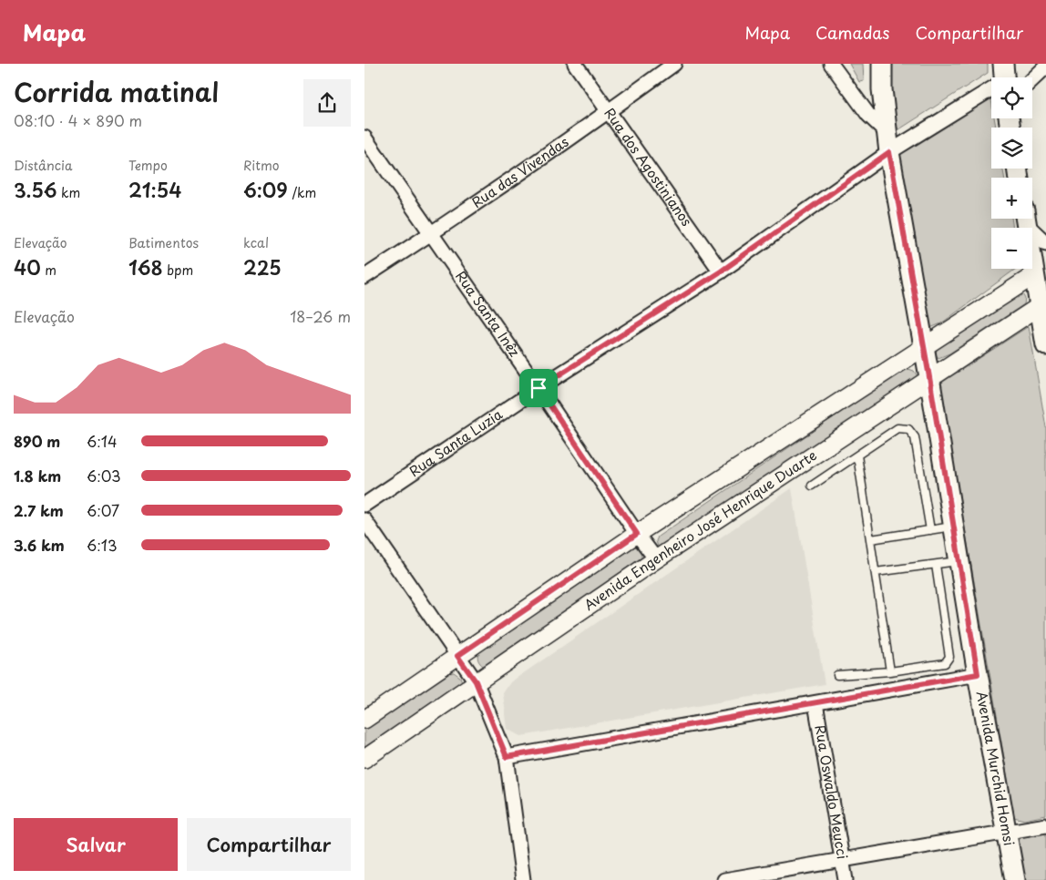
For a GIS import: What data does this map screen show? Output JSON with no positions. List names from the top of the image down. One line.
{"streets":{"main road":["Avenida Murchid Homsi"],"street":["Rua dos Agostinianos","Rua das Vivendas","Rua Santa Inêz","Rua Santa Luzia","Avenida Engenheiro José Henrique Duarte","Rua Oswaldo Meucci"]},"crossings":[["Rua dos Agostinianos","Rua das Vivendas"],["Rua dos Agostinianos","Rua Santa Luzia"],["Rua das Vivendas","Rua Santa Inêz"],["Rua Santa Inêz","Rua Santa Luzia"],["Rua Santa Inêz","Avenida Engenheiro José Henrique Duarte"],["Rua Santa Luzia","Avenida Murchid Homsi"],["Avenida Engenheiro José Henrique Duarte","Avenida Murchid Homsi"]],"page":{"header":"Mapa","nav":["Mapa","Camadas","Compartilhar"],"heading":["Corrida matinal","08:10 · 4 × 890 m"],"map_buttons":["+","−"],"stats":[["Distância","3.56 km"],["Tempo","21:54"],["Ritmo","6:09 /km"],["Elevação","40 m"],["Batimentos","168 bpm"],["kcal","225"]],"chart":["Elevação","18–26 m"],"list":[{"name":"890 m","note":"6:14"},{"name":"1.8 km","note":"6:03"},{"name":"2.7 km","note":"6:07"},{"name":"3.6 km","note":"6:13"}],"buttons":["Salvar","Compartilhar"]}}
